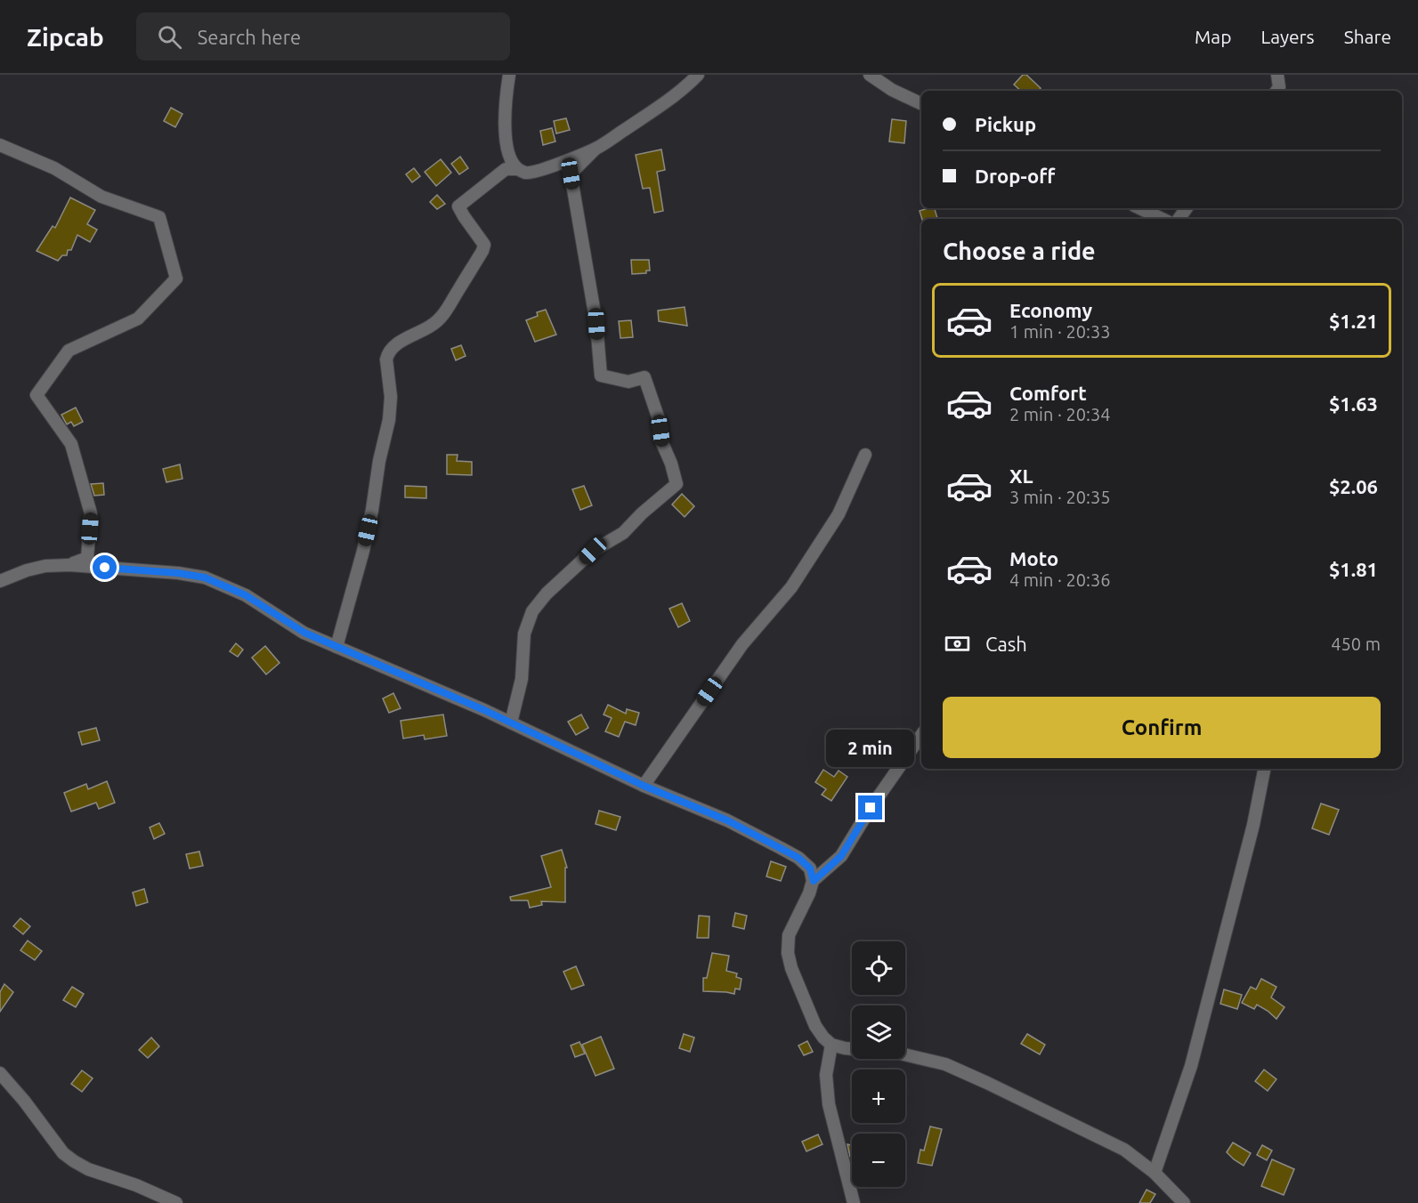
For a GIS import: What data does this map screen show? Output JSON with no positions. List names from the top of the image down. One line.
{"page":{"header":"Zipcab","search":"Search here","nav":["Map","Layers","Share"],"banner":["Pickup","Drop-off"],"heading":"Choose a ride","list":[{"name":"Economy","note":"1 min · 20:33","value":"$1.21"},{"name":"Comfort","note":"2 min · 20:34","value":"$1.63"},{"name":"XL","note":"3 min · 20:35","value":"$2.06"},{"name":"Moto","note":"4 min · 20:36","value":"$1.81"}],"pay":["Cash","450 m"],"buttons":"Confirm","bubble":"2 min","map_buttons":["+","−"]}}
